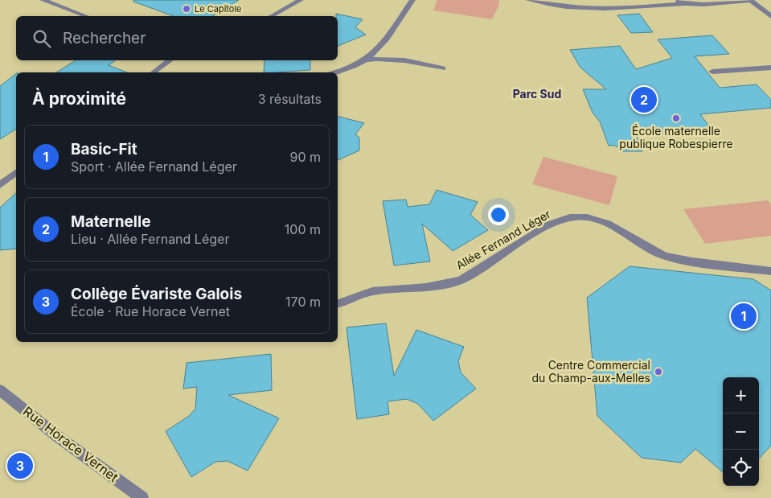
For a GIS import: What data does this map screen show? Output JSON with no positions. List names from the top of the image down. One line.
{"streets":{"street":["Allée Fernand Léger","Rue Horace Vernet"]},"districts":["Parc Sud"],"places":["Le Capitole","École maternelle publique Robespierre","Centre Commercial du Champ-aux-Melles"],"page":{"search":"Rechercher","heading":["À proximité","3 résultats"],"pins":["2","1","3"],"list":[{"mark":"1","name":"Basic-Fit","note":"Sport · Allée Fernand Léger","value":"90 m"},{"mark":"2","name":"Maternelle","note":"Lieu · Allée Fernand Léger","value":"100 m"},{"mark":"3","name":"Collège Évariste Galois","note":"École · Rue Horace Vernet","value":"170 m"}],"map_buttons":["+","−"]}}
